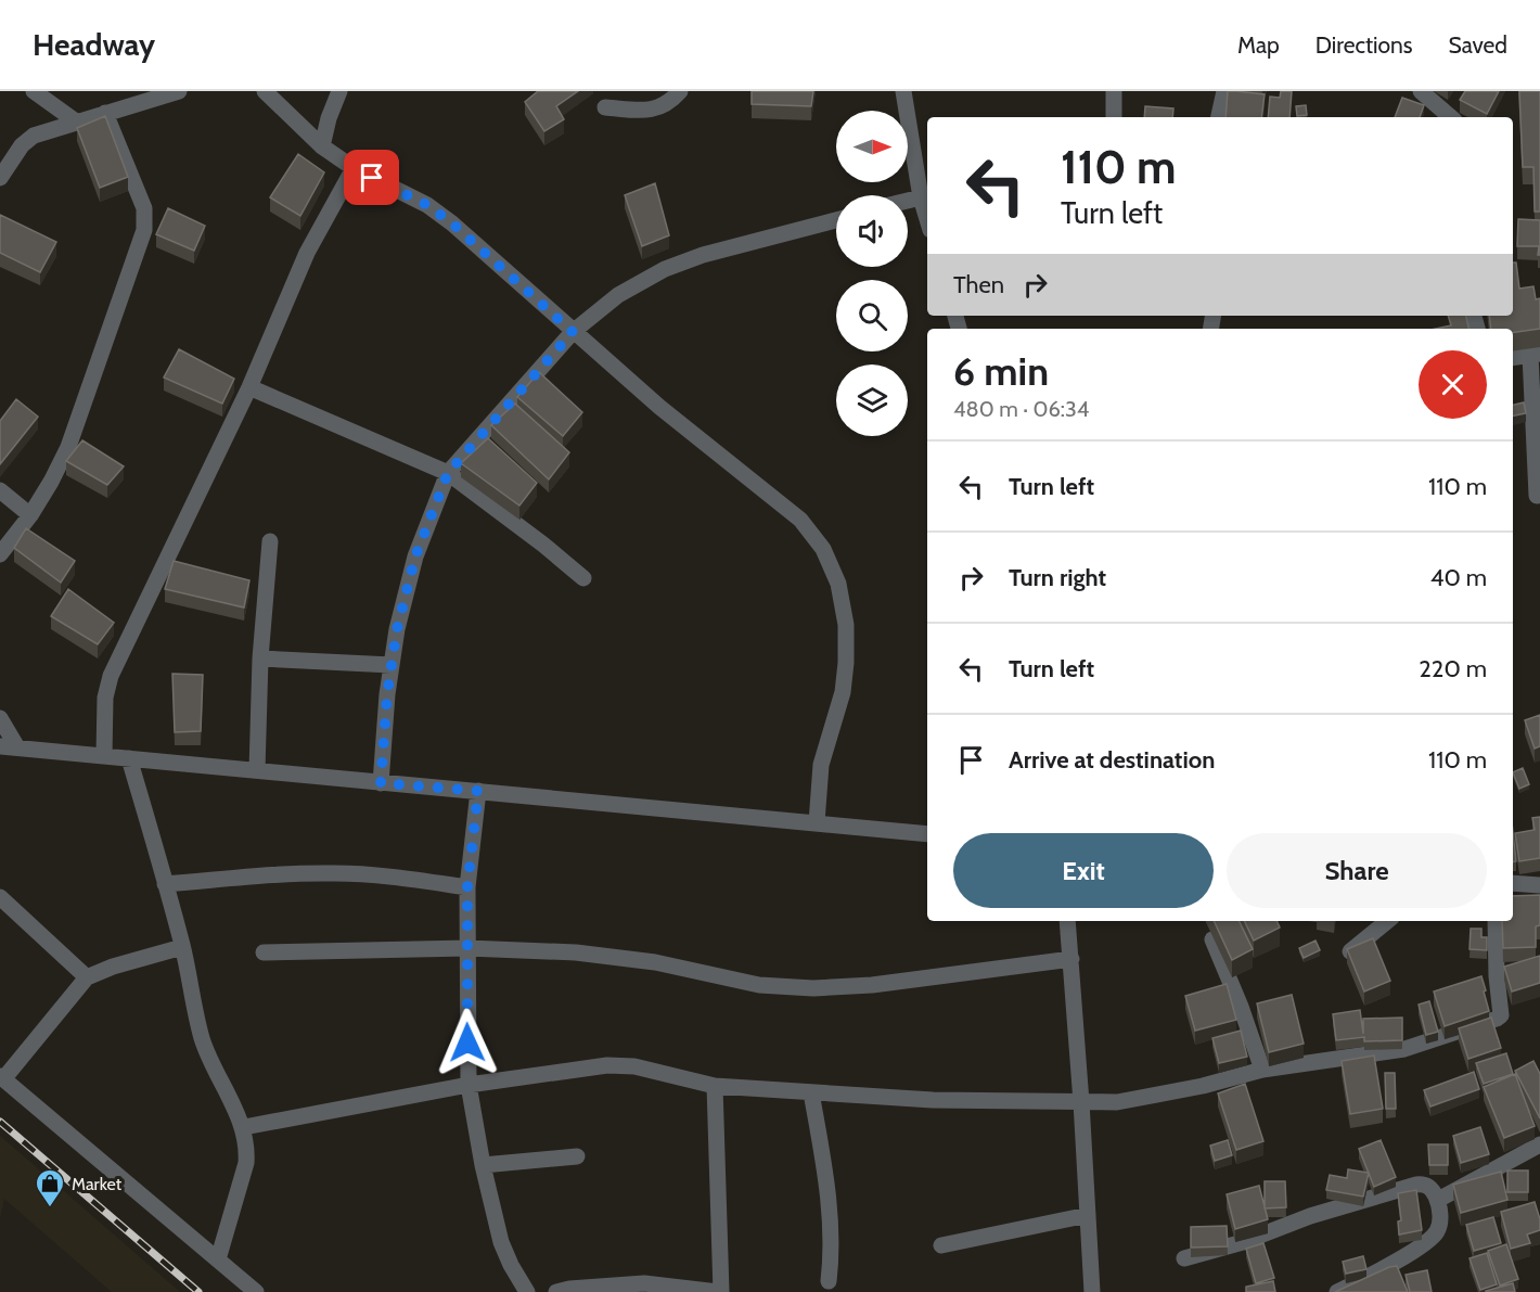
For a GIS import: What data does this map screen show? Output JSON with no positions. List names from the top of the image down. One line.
{"places":{"shop":["Market"]},"north":"right","page":{"header":"Headway","nav":["Map","Directions","Saved"],"turn":["110 m","Turn left"],"then":"Then","heading":["6 min","480 m · 06:34"],"list":[{"name":"Turn left","value":"110 m"},{"name":"Turn right","value":"40 m"},{"name":"Turn left","value":"220 m"},{"name":"Arrive at destination","value":"110 m"}],"buttons":["Exit","Share"]}}
